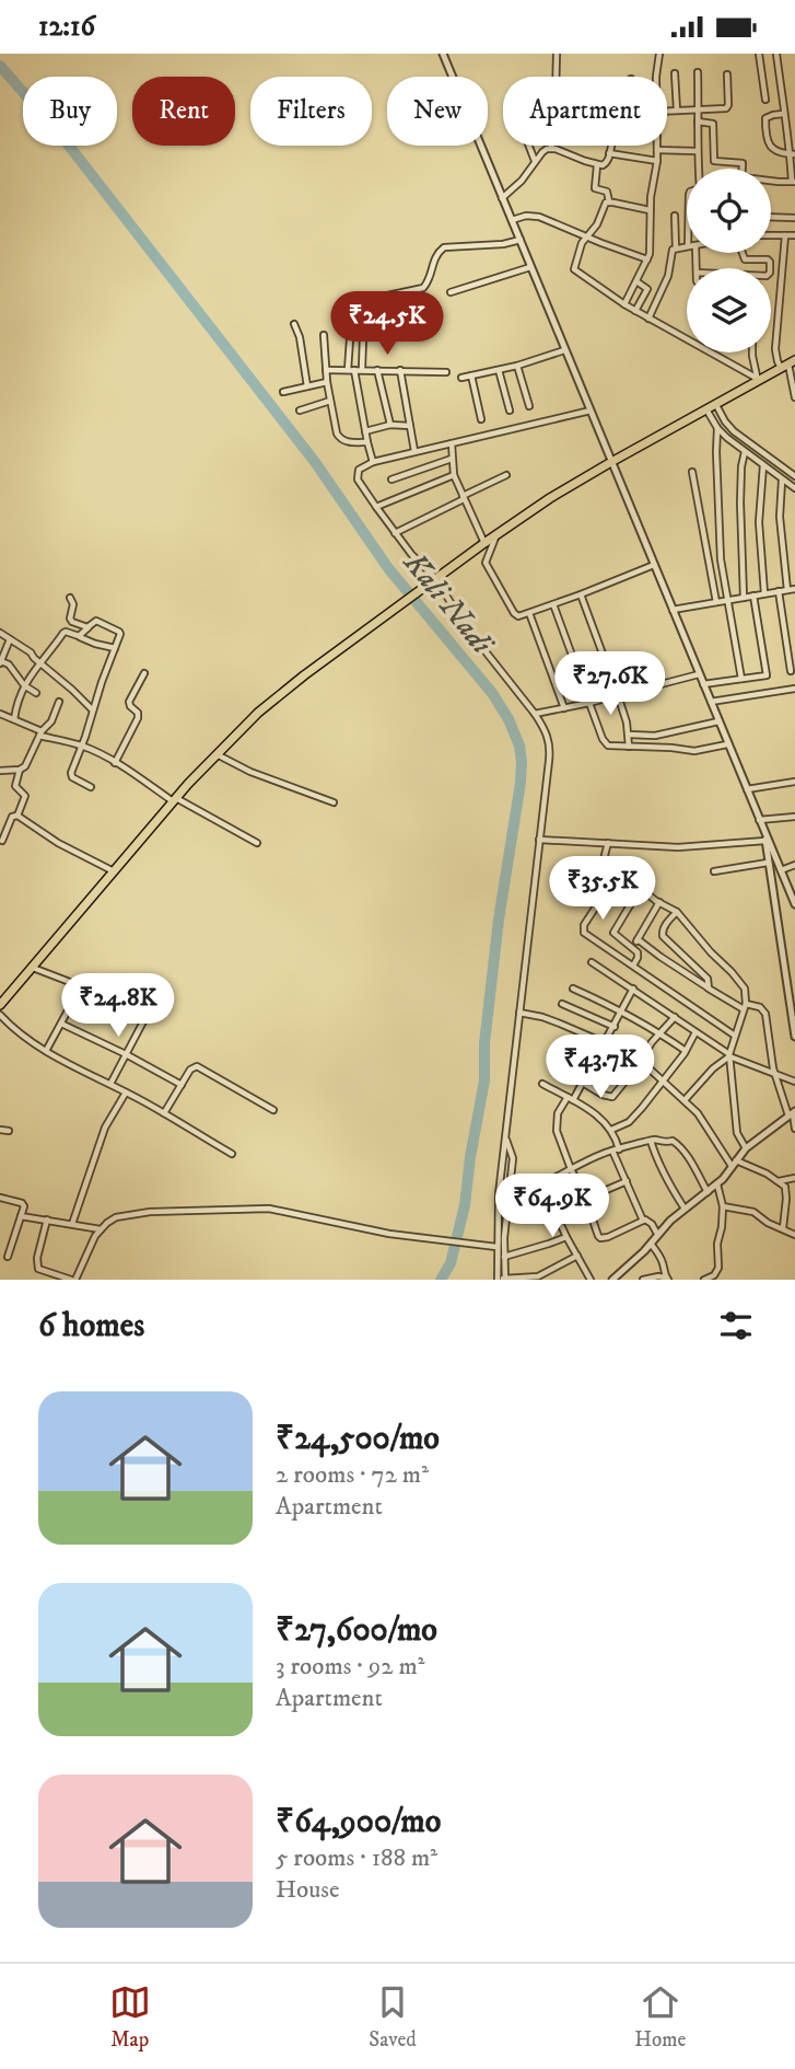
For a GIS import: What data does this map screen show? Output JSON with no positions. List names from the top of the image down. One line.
{"water":["Kali Nadi"],"page":{"status":"12:16","chip":["Buy","Rent","Filters","New","Apartment"],"price":["₹24.5K","₹27.6K","₹35.5K","₹24.8K","₹43.7K","₹64.9K"],"heading":"6 homes","list":[{"name":"₹24,500/mo","note":"2 rooms · 72 m² · Apartment"},{"name":"₹27,600/mo","note":"3 rooms · 92 m² · Apartment"},{"name":"₹64,900/mo","note":"5 rooms · 188 m² · House"}],"tabs":["Map","Saved","Home"]}}
